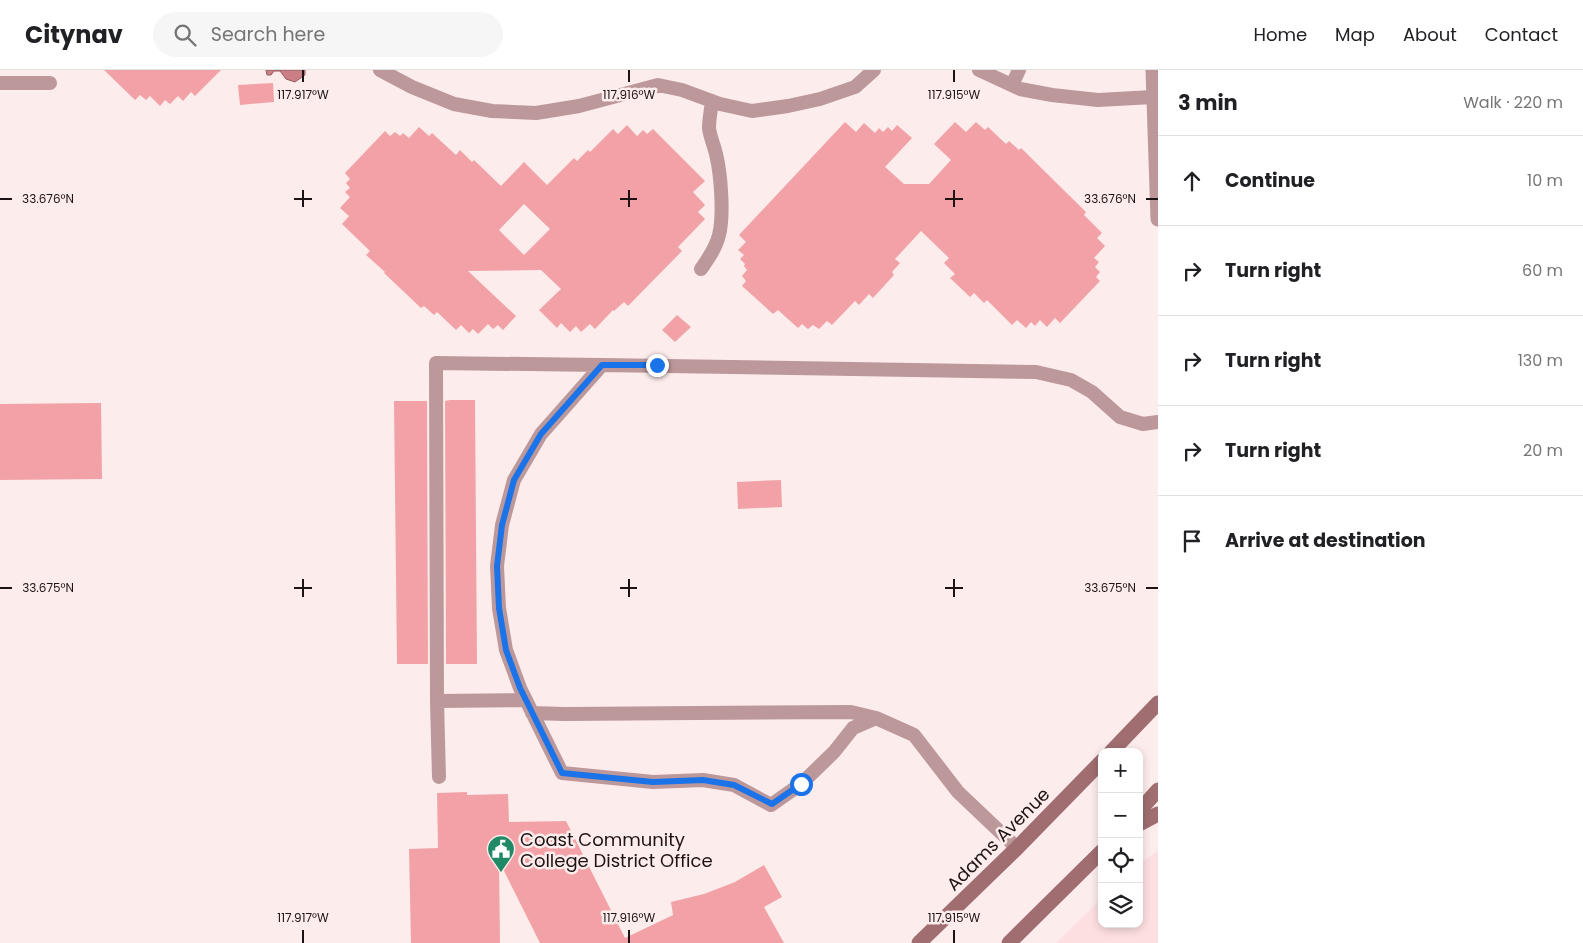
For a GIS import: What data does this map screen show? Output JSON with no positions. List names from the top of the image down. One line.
{"streets":{"main road":["Adams Avenue"]},"places":{"public building":["Coast Community College District Office"]},"page":{"header":"Citynav","search":"Search here","nav":["Home","Map","About","Contact"],"heading":["3 min","Walk · 220 m"],"list":[["Continue","10 m"],["Turn right","60 m"],["Turn right","130 m"],["Turn right","20 m"],"Arrive at destination"],"map_buttons":["+","−"]},"coordinates":["117.917°W","117.916°W","117.915°W","33.676°N","33.675°N"]}
